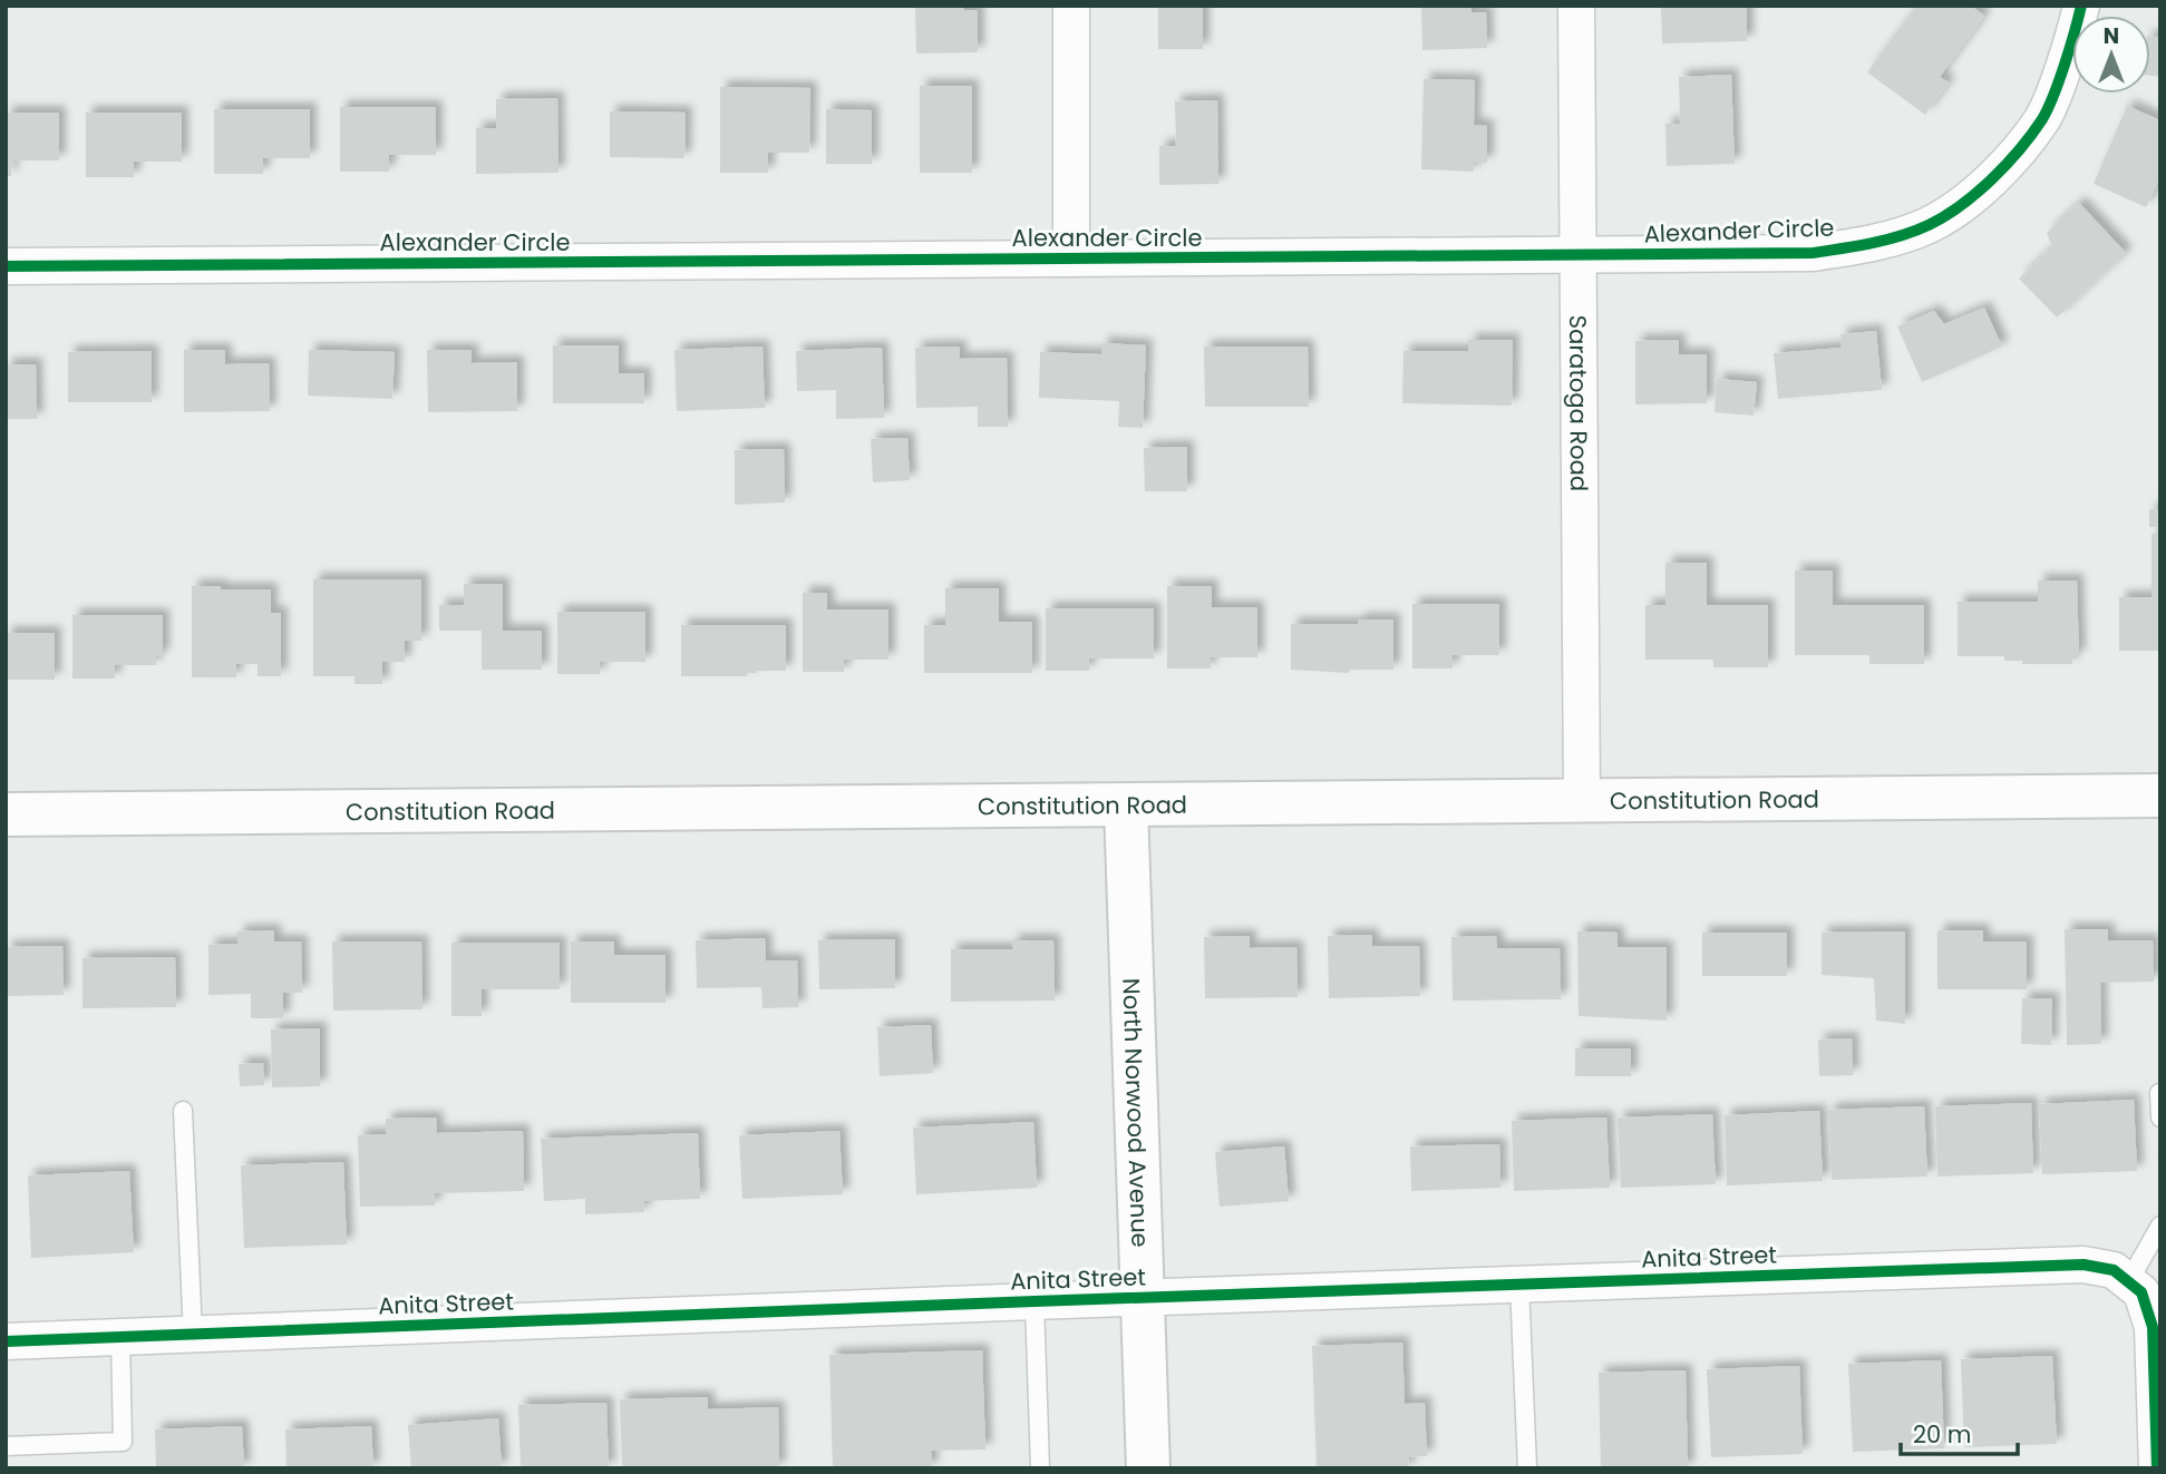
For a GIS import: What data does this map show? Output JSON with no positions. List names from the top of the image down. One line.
{"streets":{"street":["Alexander Circle","Saratoga Road","Constitution Road","North Norwood Avenue","Anita Street"]},"crossings":[["Alexander Circle","Saratoga Road"],["Saratoga Road","Constitution Road"],["Constitution Road","North Norwood Avenue"],["North Norwood Avenue","Anita Street"]],"scale_bar":"20 m","north":"top"}
